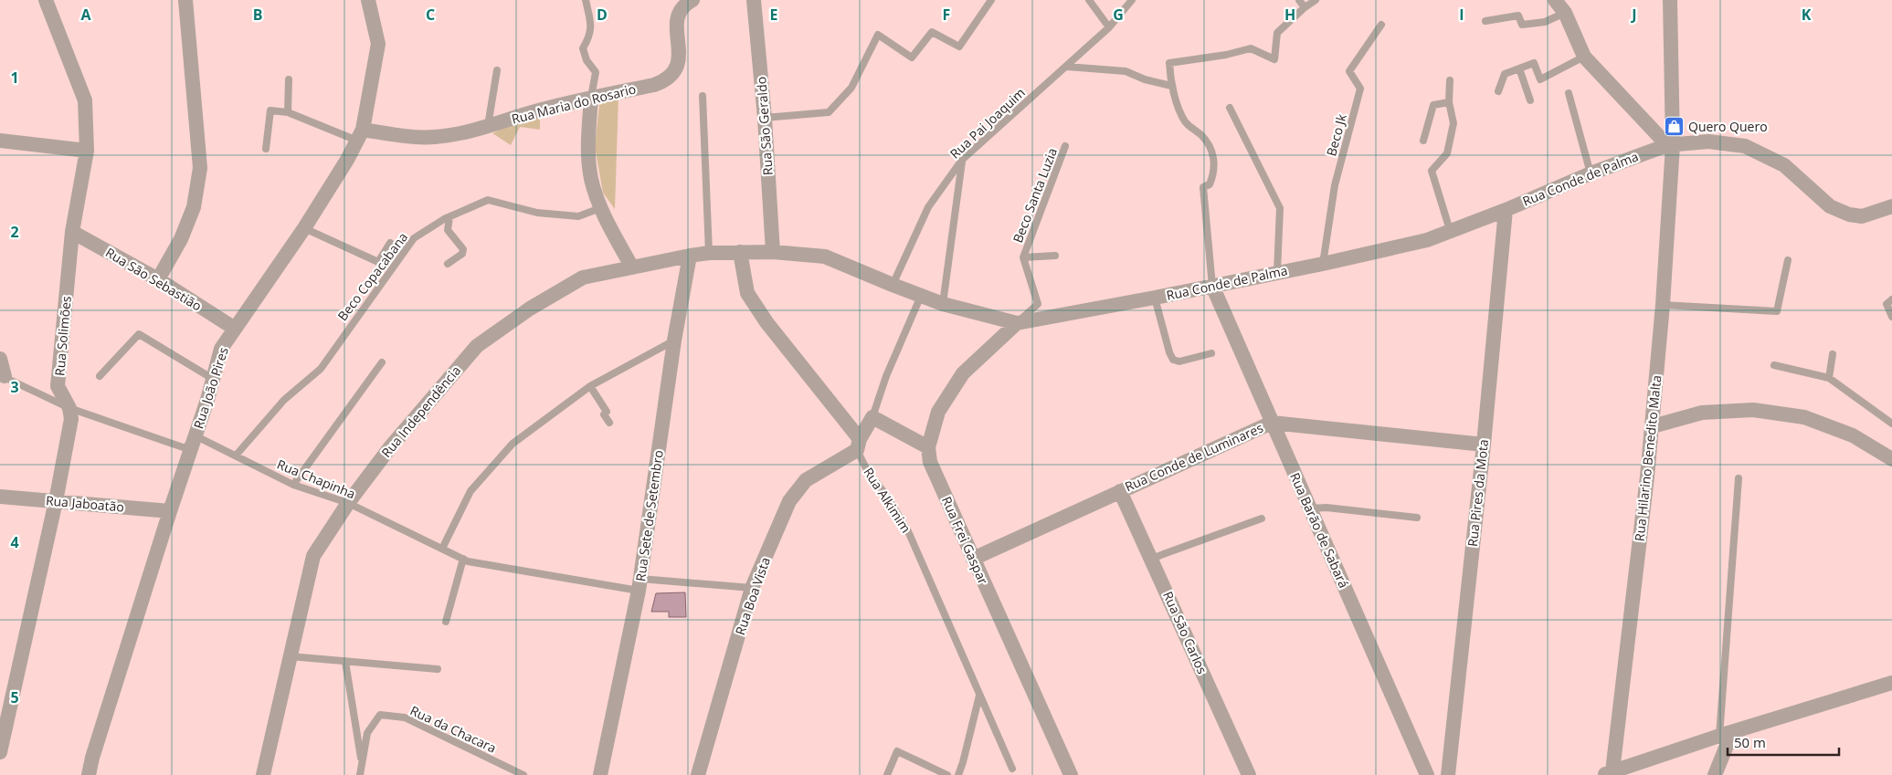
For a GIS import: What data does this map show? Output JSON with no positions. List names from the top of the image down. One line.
{"streets":{"street":["Rua Maria do Rosario","Rua São Geraldo","Rua Conde de Palma","Rua São Sebastião","Rua Solimões","Rua João Pires","Rua Independência","Rua Conde de Luminares","Rua Hilarino Benedito Malta","Rua Pires da Mota","Rua Alkimim","Rua Jaboatão","Rua Sete de Setembro","Rua Barão de Sabará","Rua Frei Gaspar","Rua Boa Vista","Rua São Carlos"],"lane":["Rua Pai Joaquim","Beco Jk","Beco Santa Luzia","Beco Copacabana","Rua Chapinha","Rua da Chacara"]},"crossings":[["Rua Maria do Rosario","Rua João Pires"],["Rua Pai Joaquim","Rua Conde de Palma"],["Rua São Geraldo","Rua Conde de Palma"],["Rua São Geraldo","Rua Independência"],["Beco Jk","Rua Conde de Palma"],["Rua Conde de Palma","Beco Santa Luzia"],["Rua Conde de Palma","Rua Independência"],["Rua Conde de Palma","Rua Hilarino Benedito Malta"],["Rua Conde de Palma","Rua Pires da Mota"],["Rua Conde de Palma","Rua Barão de Sabará"],["Rua Conde de Palma","Rua Frei Gaspar"],["Beco Santa Luzia","Rua Frei Gaspar"],["Beco Copacabana","Rua Chapinha"],["Rua São Sebastião","Rua Solimões"],["Rua São Sebastião","Rua João Pires"],["Rua Solimões","Rua Jaboatão"],["Rua João Pires","Rua Chapinha"],["Rua João Pires","Rua Jaboatão"],["Rua Independência","Rua Chapinha"],["Rua Independência","Rua Alkimim"],["Rua Independência","Rua Sete de Setembro"],["Rua Conde de Luminares","Rua Pires da Mota"],["Rua Conde de Luminares","Rua Barão de Sabará"],["Rua Conde de Luminares","Rua Frei Gaspar"],["Rua Conde de Luminares","Rua São Carlos"],["Rua Chapinha","Rua Sete de Setembro"],["Rua Chapinha","Rua Boa Vista"],["Rua Alkimim","Rua Boa Vista"]],"places":{"shop":["Quero Quero"]},"scale_bar":"50 m","grid":{"columns":["A","B","C","D","E","F","G","H","I","J","K"],"rows":["1","2","3","4","5"]}}
